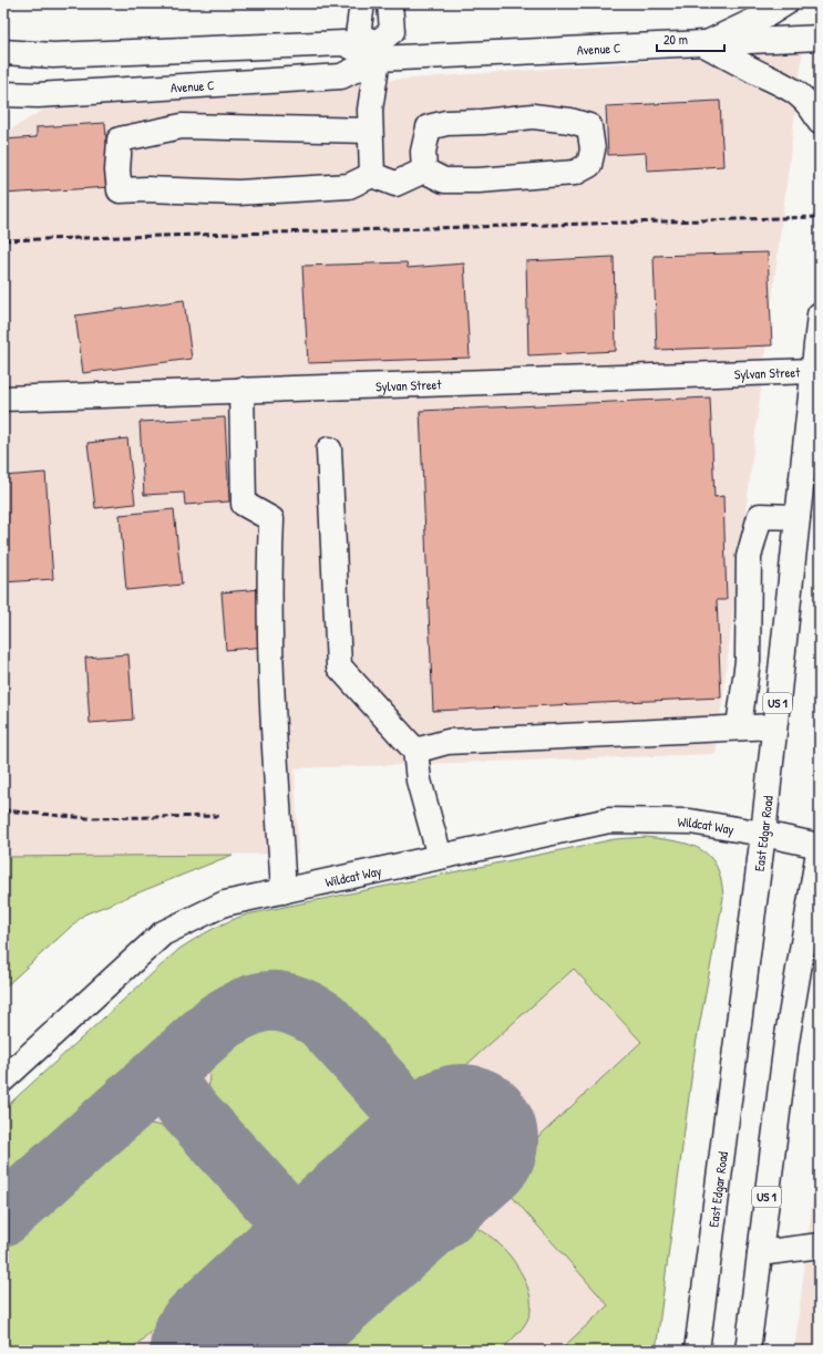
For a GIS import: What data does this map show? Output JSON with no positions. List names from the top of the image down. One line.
{"streets":{"main road":["Avenue C","Sylvan Street","US 1","Wildcat Way","East Edgar Road"]},"crossings":[["Sylvan Street","East Edgar Road"],["US 1","Wildcat Way"],["Wildcat Way","East Edgar Road"]],"scale_bar":"20 m"}
